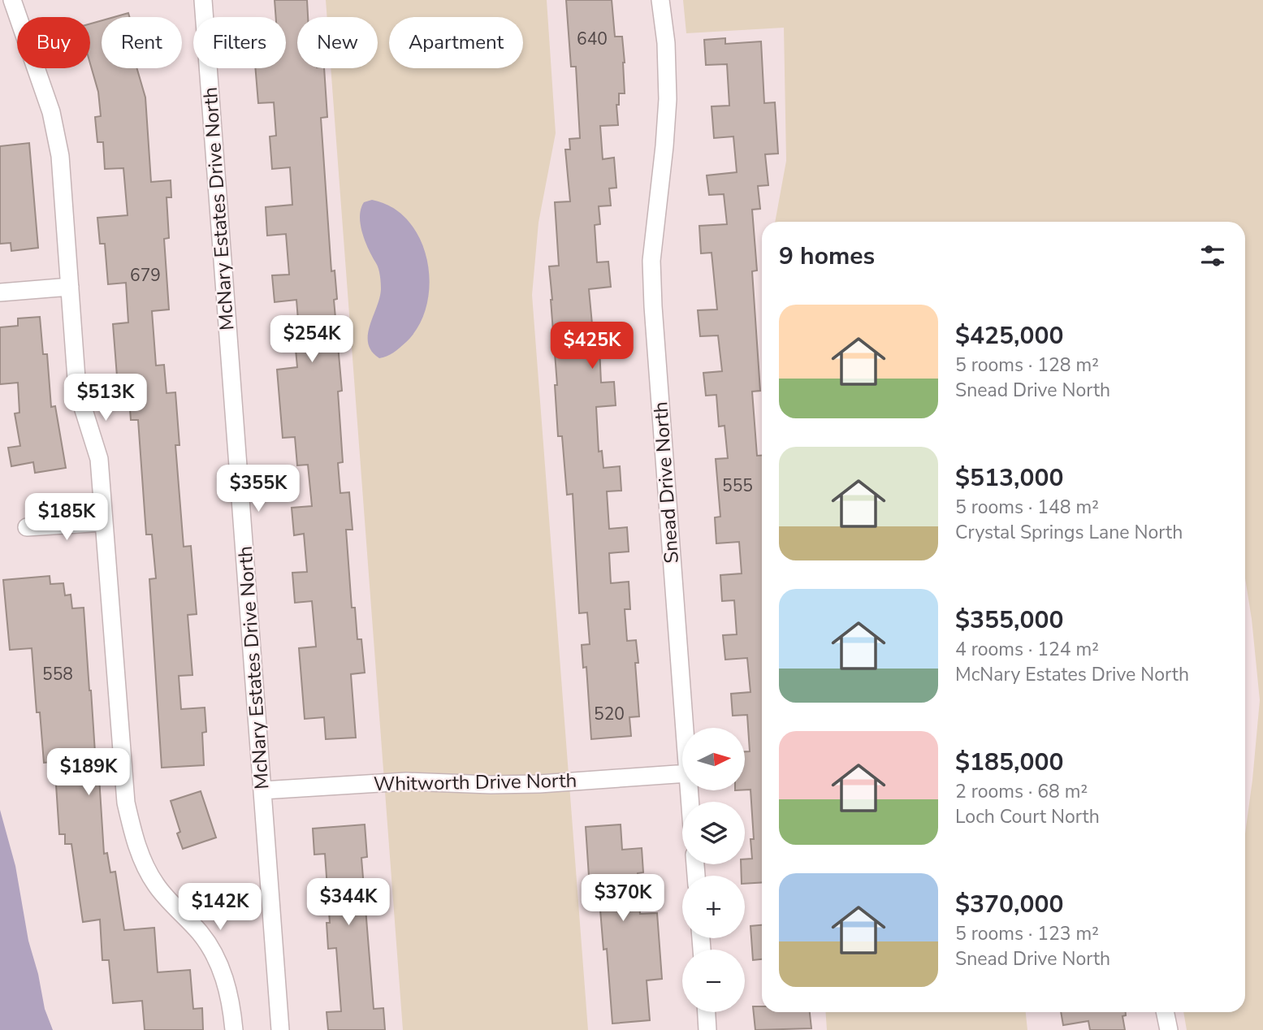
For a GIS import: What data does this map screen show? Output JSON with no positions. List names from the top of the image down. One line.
{"streets":{"street":["McNary Estates Drive North","Snead Drive North","Whitworth Drive North"]},"crossings":[["McNary Estates Drive North","Whitworth Drive North"]],"house_numbers":["640","679","555","558","520"],"north":"right","page":{"chip":["Buy","Rent","Filters","New","Apartment"],"heading":"9 homes","list":[{"name":"$425,000","note":"5 rooms · 128 m² · Snead Drive North"},{"name":"$513,000","note":"5 rooms · 148 m² · Crystal Springs Lane North"},{"name":"$355,000","note":"4 rooms · 124 m² · McNary Estates Drive North"},{"name":"$185,000","note":"2 rooms · 68 m² · Loch Court North"},{"name":"$370,000","note":"5 rooms · 123 m² · Snead Drive North"}],"price":["$254K","$425K","$513K","$355K","$185K","$189K","$370K","$344K","$142K"],"map_buttons":["+","−"]}}
